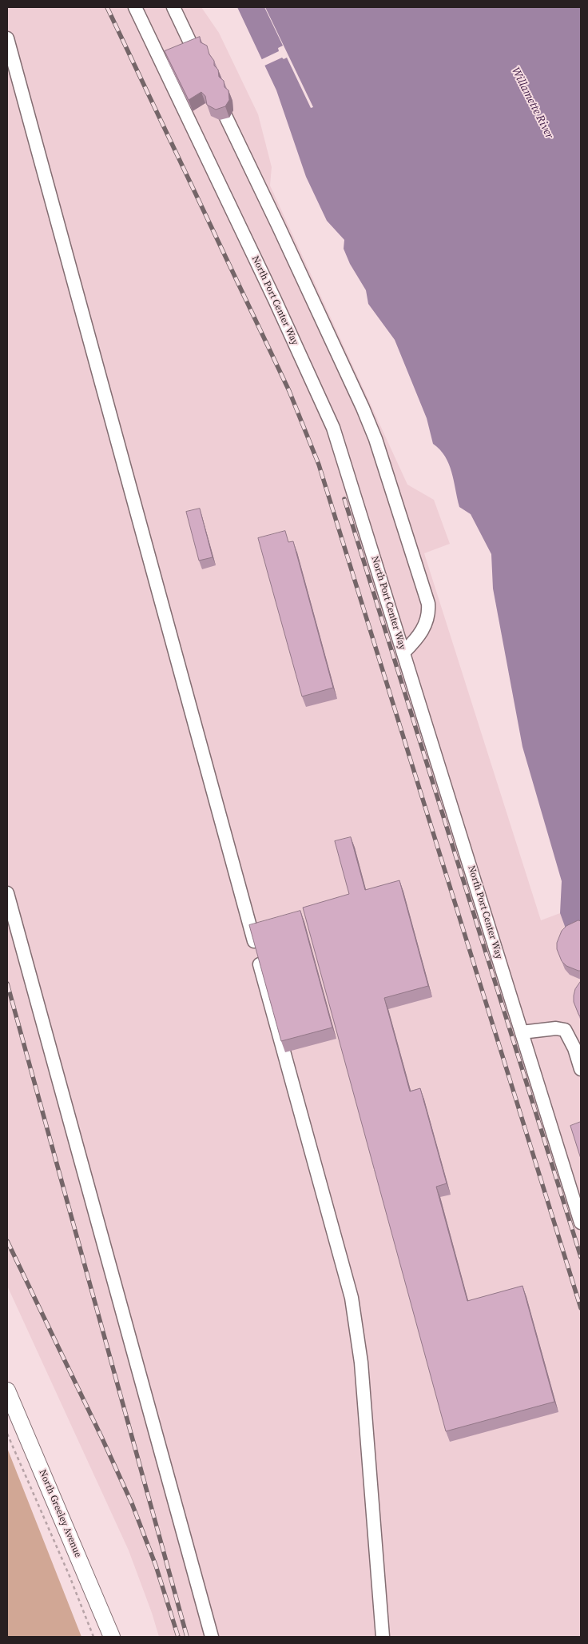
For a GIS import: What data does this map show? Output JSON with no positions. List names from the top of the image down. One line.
{"streets":{"main road":["North Greeley Avenue"],"lane":["North Port Center Way"]},"water":["Willamette River"]}
